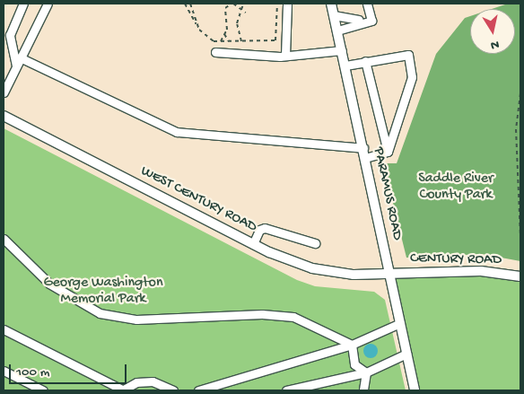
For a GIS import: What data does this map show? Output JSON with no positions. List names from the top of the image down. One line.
{"streets":{"main road":["PARAMUS ROAD","WEST CENTURY ROAD","CENTURY ROAD"]},"crossings":[["PARAMUS ROAD","WEST CENTURY ROAD"],["PARAMUS ROAD","CENTURY ROAD"],["WEST CENTURY ROAD","CENTURY ROAD"]],"parks":["Saddle River County Park","George Washington Memorial Park"],"scale_bar":"100 m","north":"bottom"}
